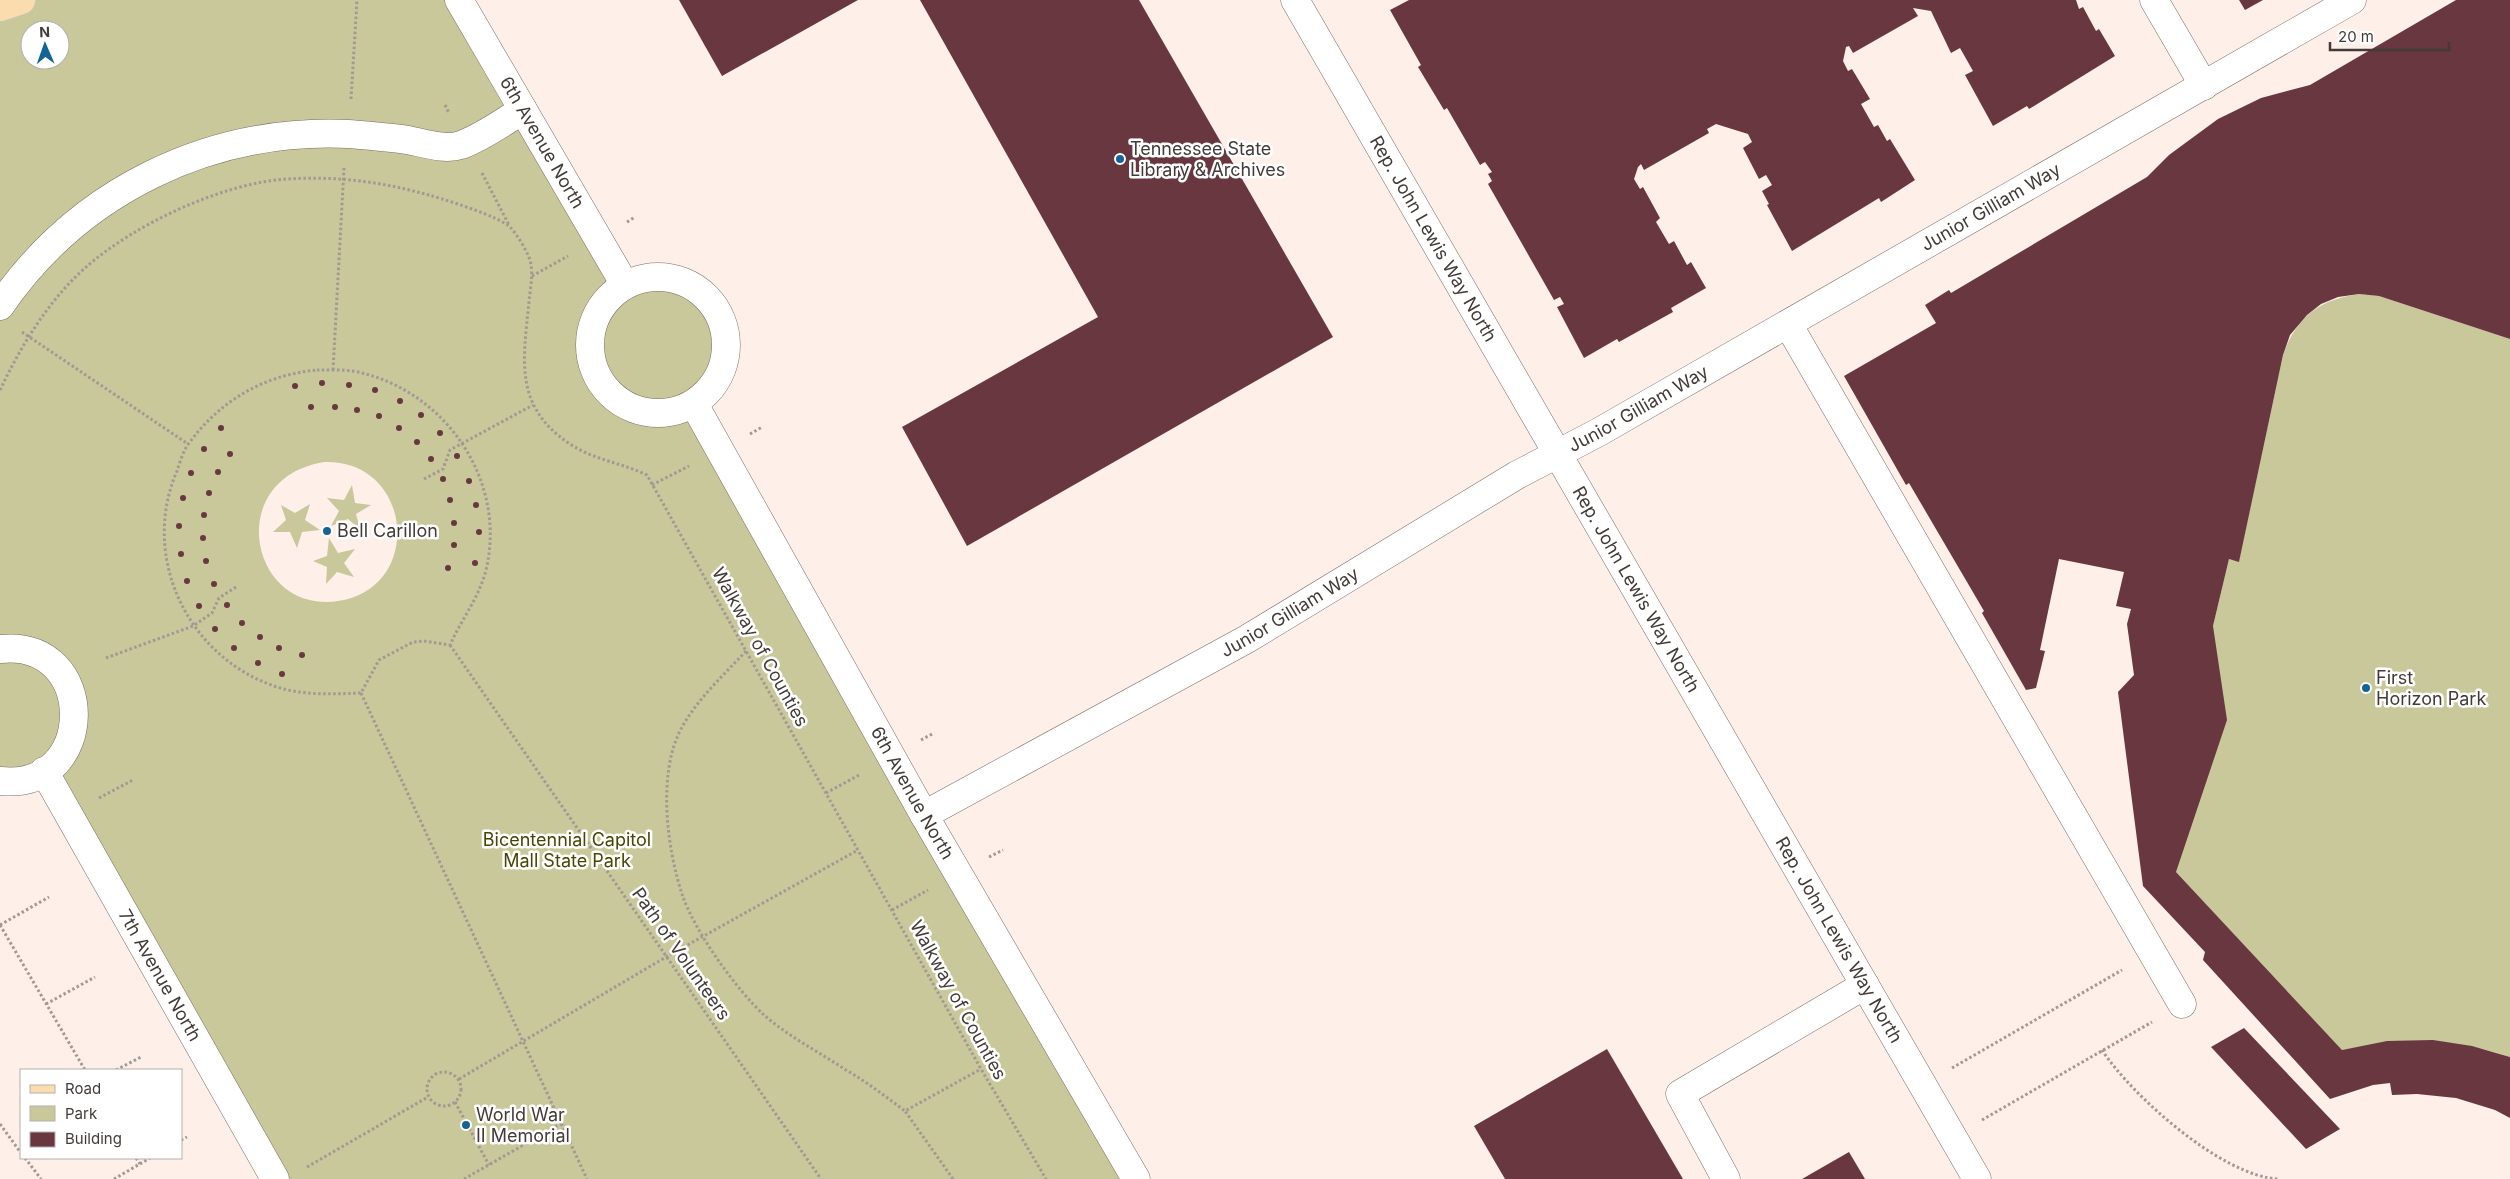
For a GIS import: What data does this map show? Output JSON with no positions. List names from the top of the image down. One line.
{"streets":{"street":["6th Avenue North","Junior Gilliam Way","Rep. John Lewis Way North","7th Avenue North"],"path":["Walkway of Counties","Path of Volunteers"]},"crossings":[["6th Avenue North","Junior Gilliam Way"],["Junior Gilliam Way","Rep. John Lewis Way North"]],"parks":["Bicentennial Capitol Mall State Park"],"places":["Tennessee State Library & Archives","Bell Carillon","First Horizon Park","World War II Memorial"],"legend":["Road","Park","Building"],"scale_bar":"20 m","north":"top"}
